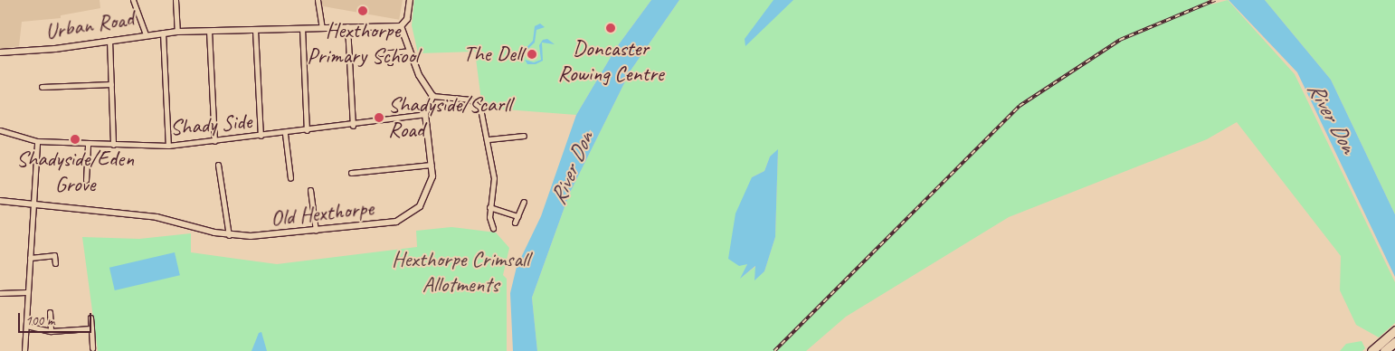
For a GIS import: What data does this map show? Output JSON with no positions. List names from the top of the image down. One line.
{"streets":{"street":["Urban Road","Shady Side","Old Hexthorpe"]},"crossings":[["Shady Side","Old Hexthorpe"]],"water":["River Don"],"parks":["Hexthorpe Crimsall Allotments"],"places":["Hexthorpe Primary School","Doncaster Rowing Centre","The Dell","Shadyside/Scarll Road","Shadyside/Eden Grove"],"scale_bar":"100 m"}
